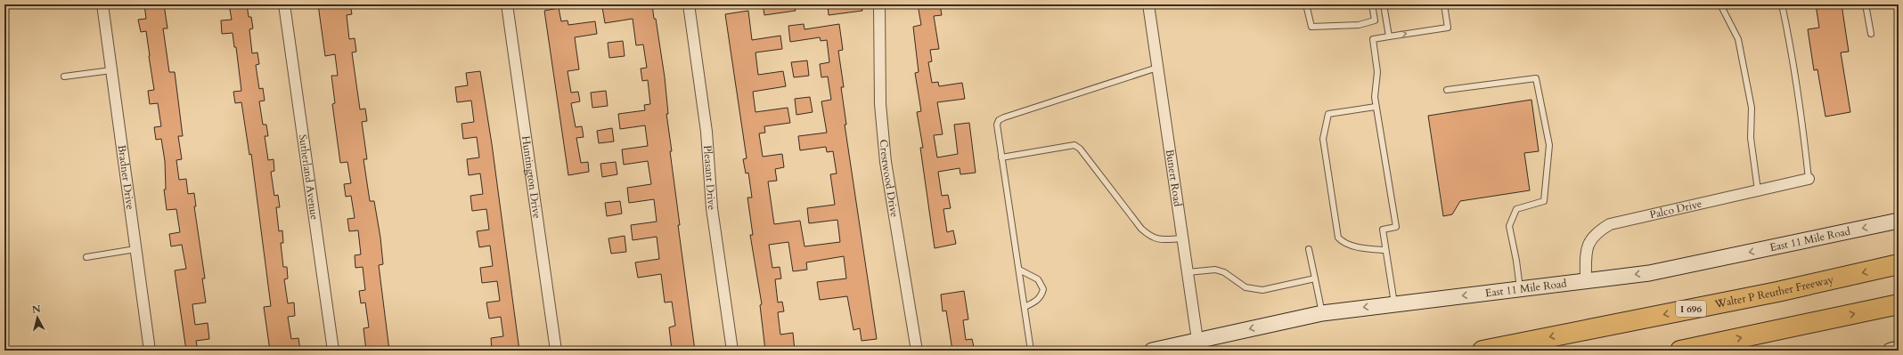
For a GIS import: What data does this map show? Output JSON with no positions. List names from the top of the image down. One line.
{"streets":{"highway":["Walter P Reuther Freeway","I 696"],"main road":["East 11 Mile Road"],"street":["Huntington Drive","Bradner Drive","Sutherland Avenue","Pleasant Drive","Crestwood Drive","Bunert Road","Palco Drive"]},"crossings":[["Bunert Road","East 11 Mile Road"],["Palco Drive","East 11 Mile Road"]],"one_way":["East 11 Mile Road"],"north":"top"}
